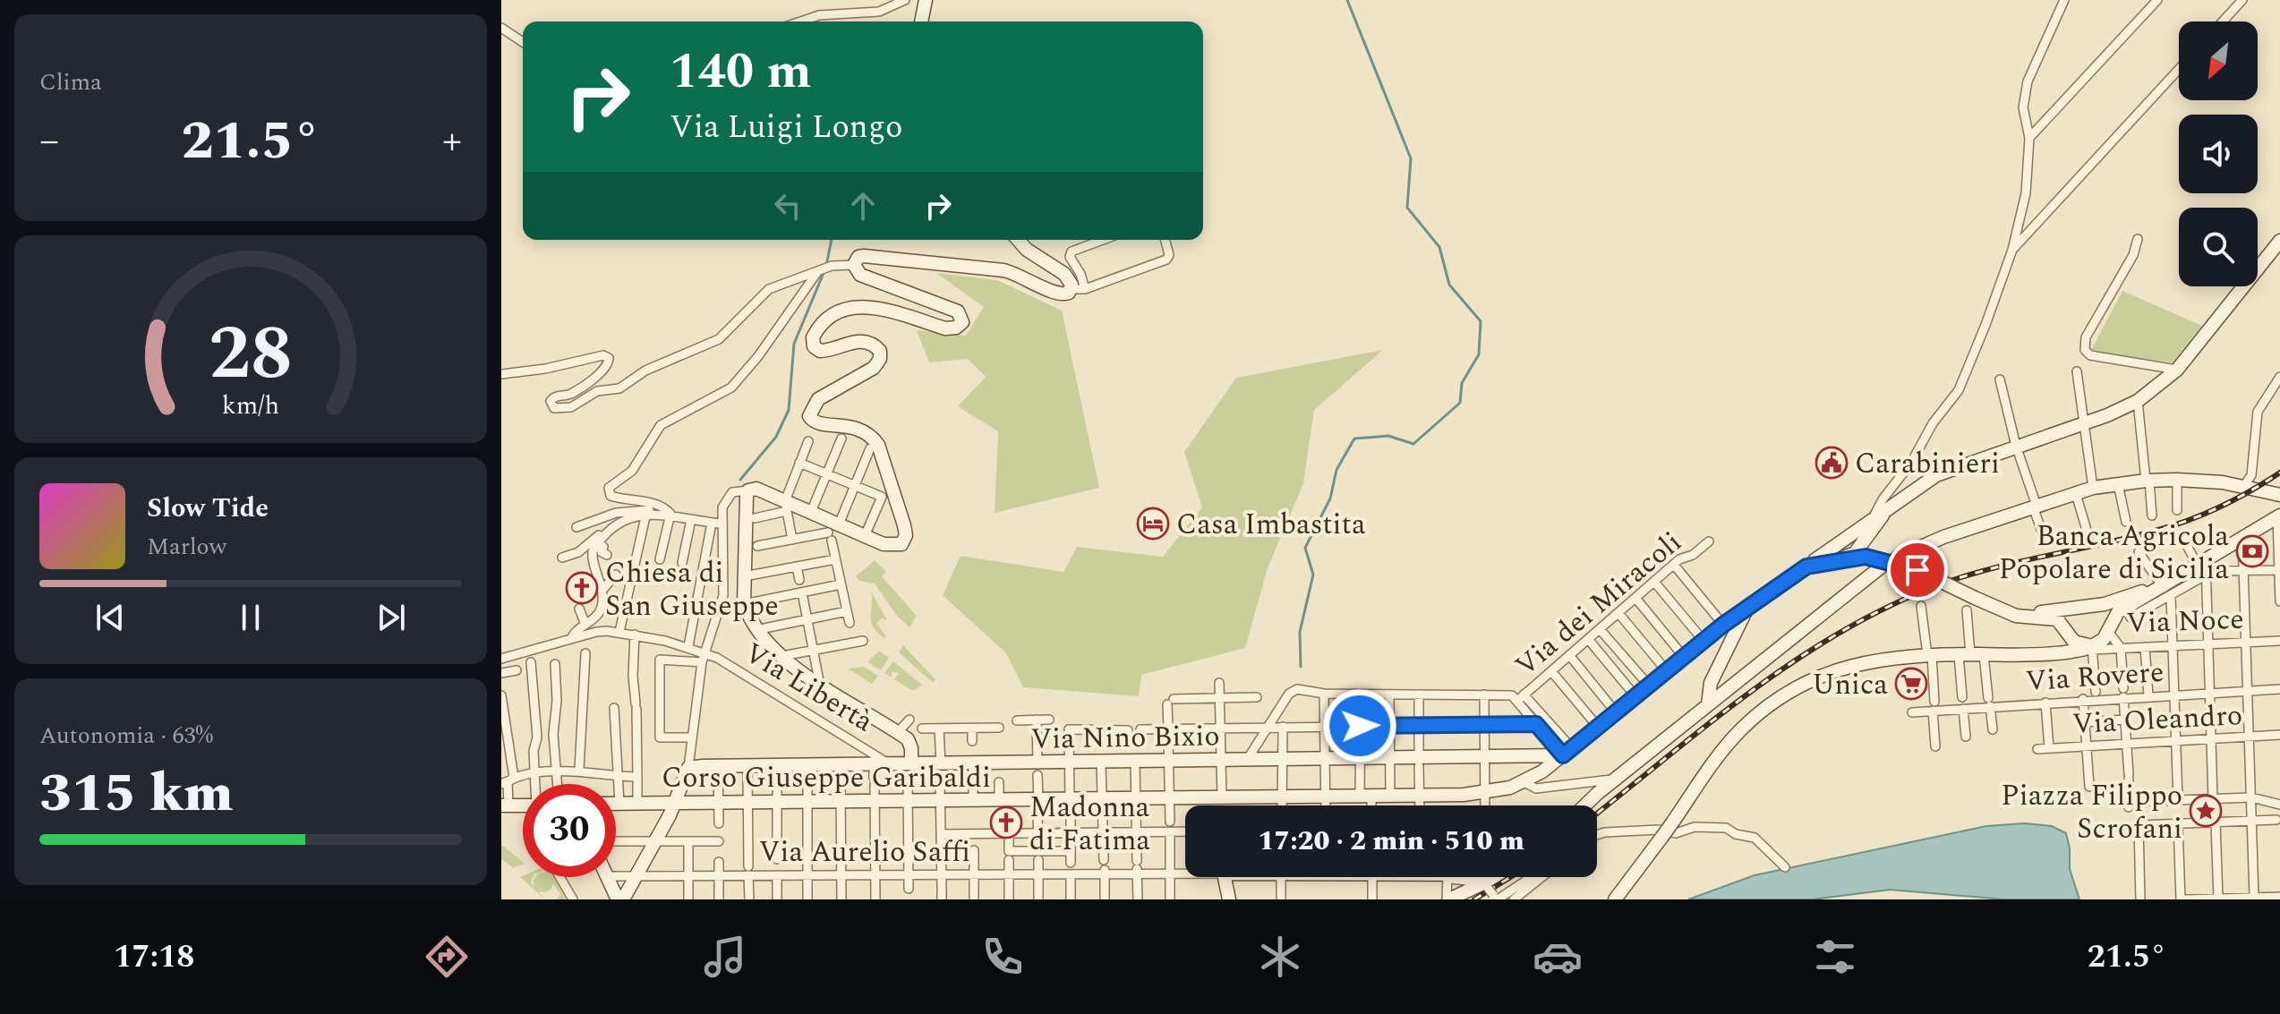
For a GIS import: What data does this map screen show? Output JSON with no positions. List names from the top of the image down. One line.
{"streets":{"street":["Via dei Miracoli","Via Noce","Via Rovere","Via Libertà","Via Oleandro","Via Nino Bixio","Corso Giuseppe Garibaldi","Via Aurelio Saffi"]},"crossings":[["Via Libertà","Via Nino Bixio"]],"places":{"public building":["Carabinieri"],"hotel":["Casa Imbastita"],"bank":["Banca Agricola Popolare di Sicilia"],"church":["Chiesa di San Giuseppe","Madonna di Fatima"],"supermarket":["Unica"],"place":["Piazza Filippo Scrofani"]},"north":"bottom left","page":{"tile":["Clima",["Autonomia · 63%","315 km"]],"turn":["140 m","Via Luigi Longo"],"heat":["−","21.5°","+"],"song":["Slow Tide","Marlow"],"limit":"30","trip":"17:20 · 2 min · 510 m","tabs":["17:18","21.5°"],"gauge":["28","km/h"]}}
